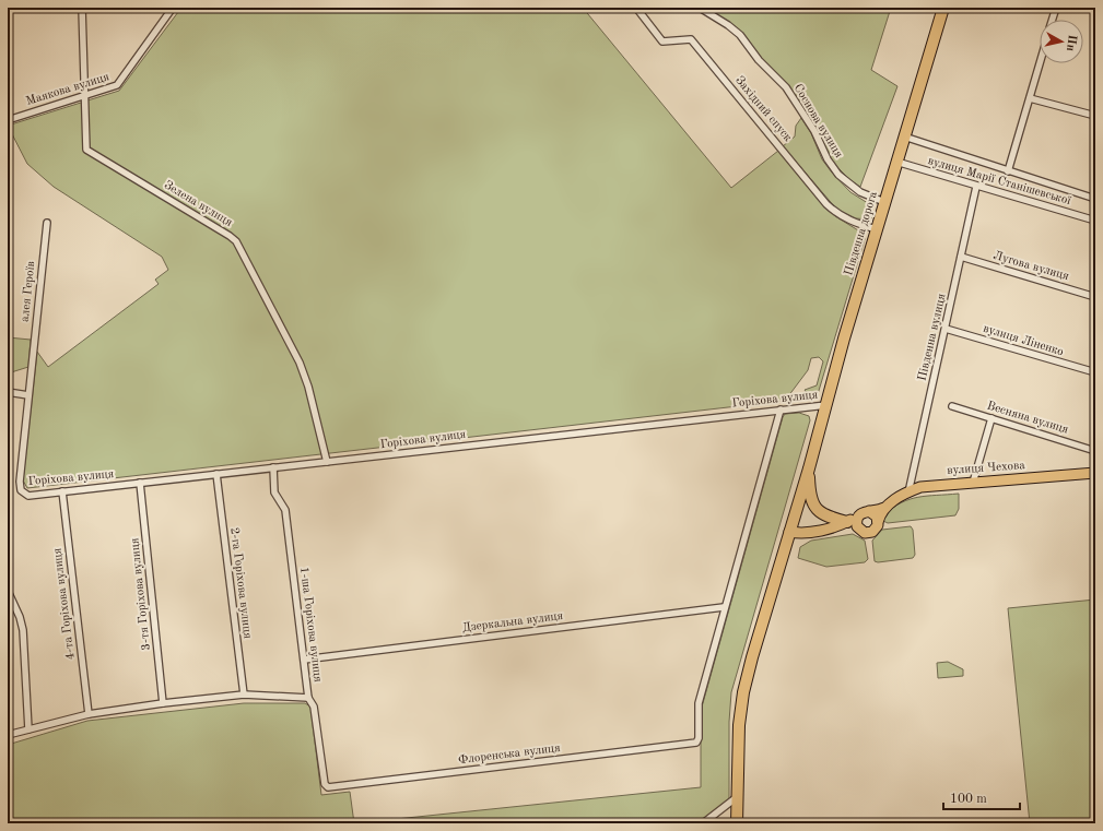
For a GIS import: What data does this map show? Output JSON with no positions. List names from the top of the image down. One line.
{"streets":{"highway":["Південна дорога"],"main road":["вулиця Чехова"],"street":["Маякова вулиця","Західний спуск","Соснова вулиця","вулиця Марії Станішевської","Зелена вулиця","Лугова вулиця","алея Героїв","Південна вулиця","вулиця Ліненко","Горіхова вулиця","Весняна вулиця","2-га Горіхова вулиця","3-тя Горіхова вулиця","4-та Горіхова вулиця","Дзеркальна вулиця","1-ша Горіхова вулиця","Флоренська вулиця"]},"crossings":[["Маякова вулиця","Зелена вулиця"],["Західний спуск","Південна дорога"],["Соснова вулиця","Південна дорога"],["вулиця Марії Станішевської","Південна дорога"],["вулиця Марії Станішевської","Південна вулиця"],["Зелена вулиця","Горіхова вулиця"],["Південна дорога","Горіхова вулиця"],["Лугова вулиця","Південна вулиця"],["алея Героїв","Горіхова вулиця"],["Південна вулиця","вулиця Ліненко"],["Південна вулиця","вулиця Чехова"],["Горіхова вулиця","2-га Горіхова вулиця"],["Горіхова вулиця","3-тя Горіхова вулиця"],["Горіхова вулиця","4-та Горіхова вулиця"],["Горіхова вулиця","1-ша Горіхова вулиця"],["Дзеркальна вулиця","1-ша Горіхова вулиця"],["Дзеркальна вулиця","Флоренська вулиця"],["1-ша Горіхова вулиця","Флоренська вулиця"]],"scale_bar":"100 m","north":"right"}
